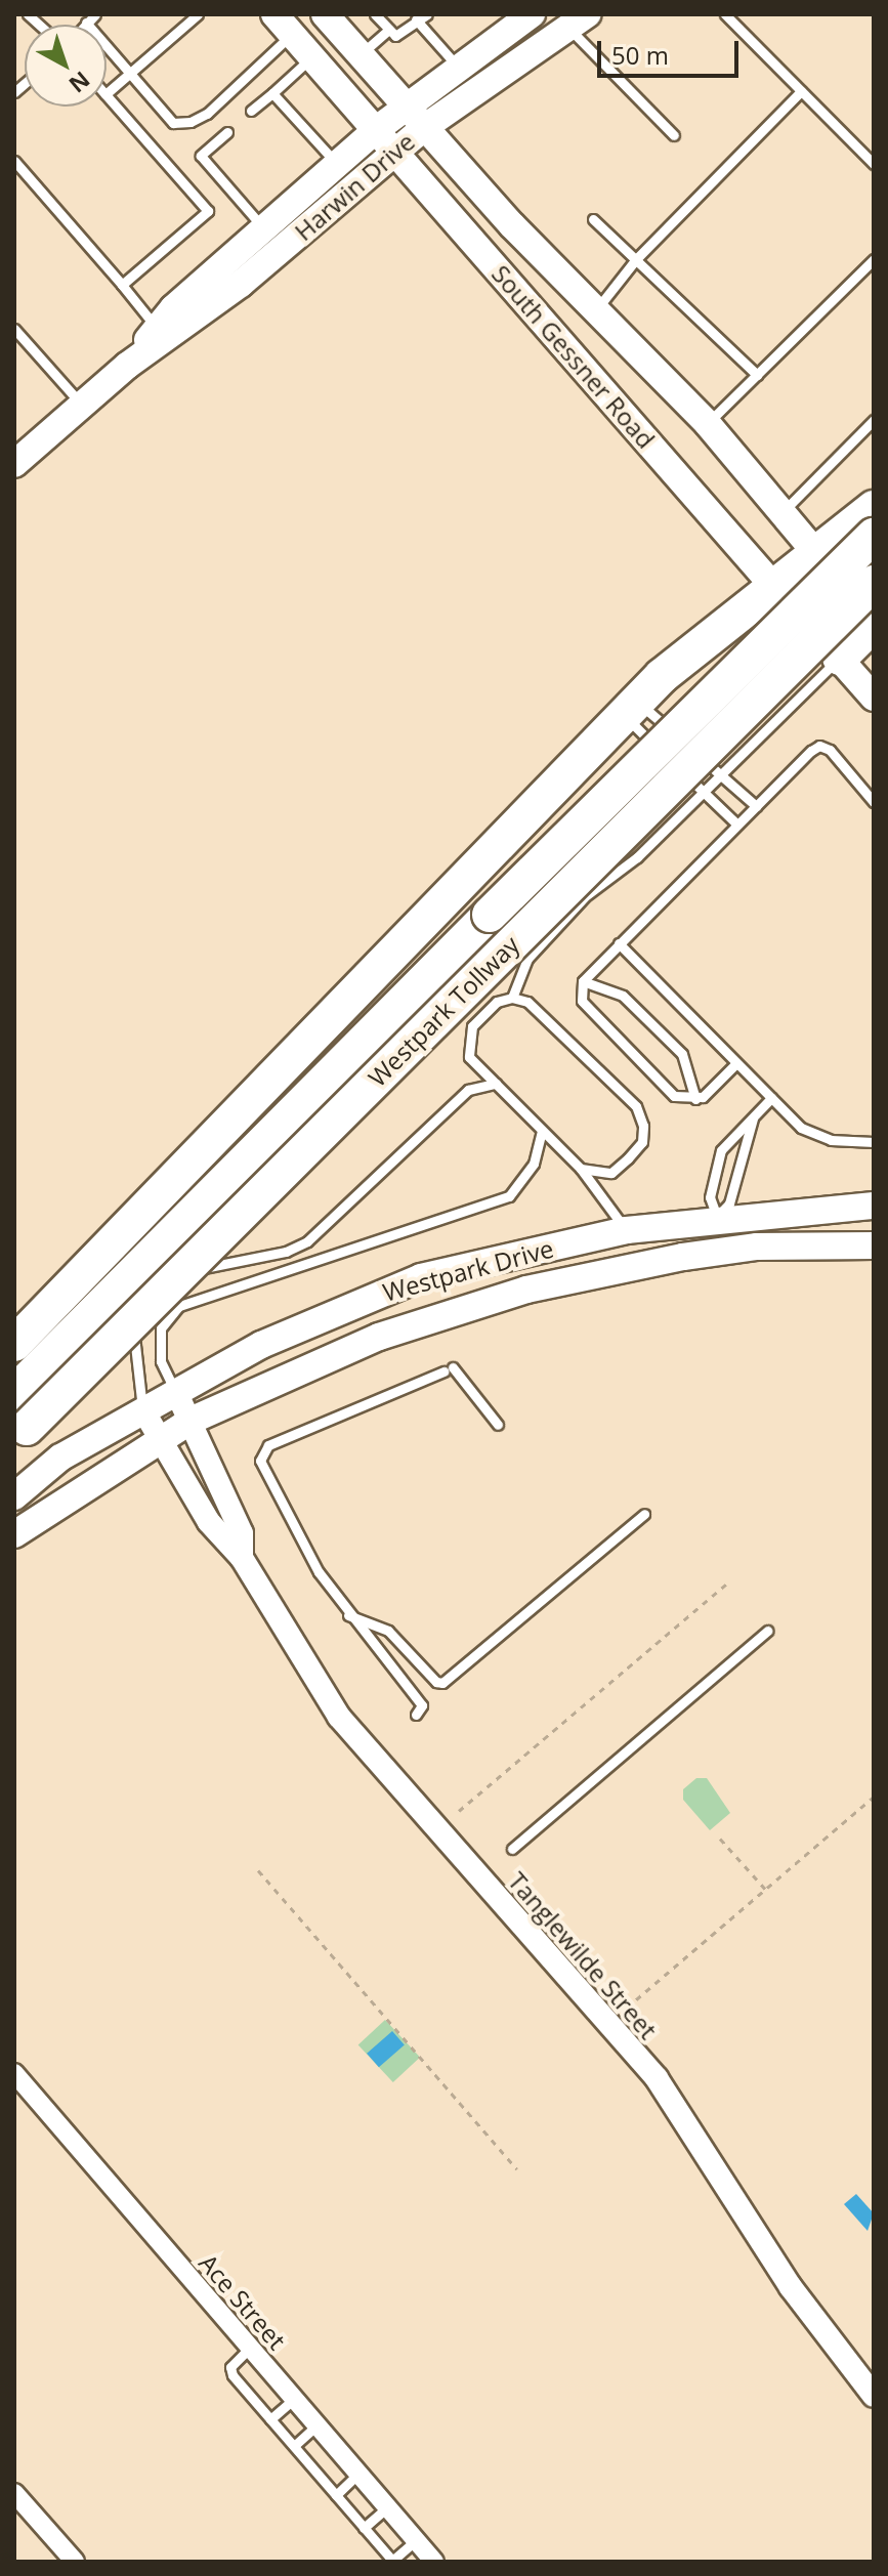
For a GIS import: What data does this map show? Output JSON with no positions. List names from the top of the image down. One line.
{"streets":{"highway":["Westpark Tollway"],"main road":["Harwin Drive","South Gessner Road","Westpark Drive"],"street":["Tanglewilde Street","Ace Street"]},"crossings":[["Harwin Drive","South Gessner Road"],["Westpark Drive","Tanglewilde Street"]],"scale_bar":"50 m","north":"bottom right"}
